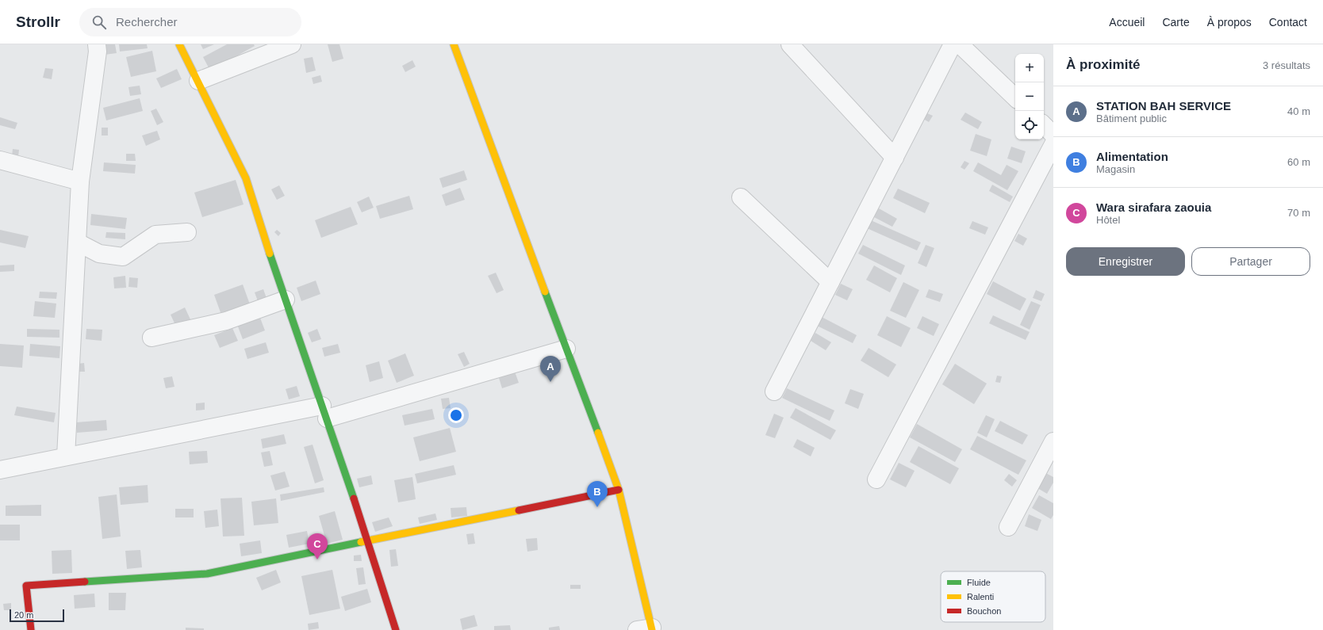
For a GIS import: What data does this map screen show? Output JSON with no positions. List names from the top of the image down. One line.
{"legend":["Fluide","Ralenti","Bouchon"],"scale_bar":"20 m","page":{"header":"Strollr","search":"Rechercher","nav":["Accueil","Carte","À propos","Contact"],"heading":["À proximité","3 résultats"],"map_buttons":["+","−"],"list":[{"mark":"A","name":"STATION BAH SERVICE","note":"Bâtiment public","value":"40 m"},{"mark":"B","name":"Alimentation","note":"Magasin","value":"60 m"},{"mark":"C","name":"Wara sirafara zaouia","note":"Hôtel","value":"70 m"}],"buttons":["Enregistrer","Partager"],"pins":["A","B","C"],"scale":"20 m"}}
